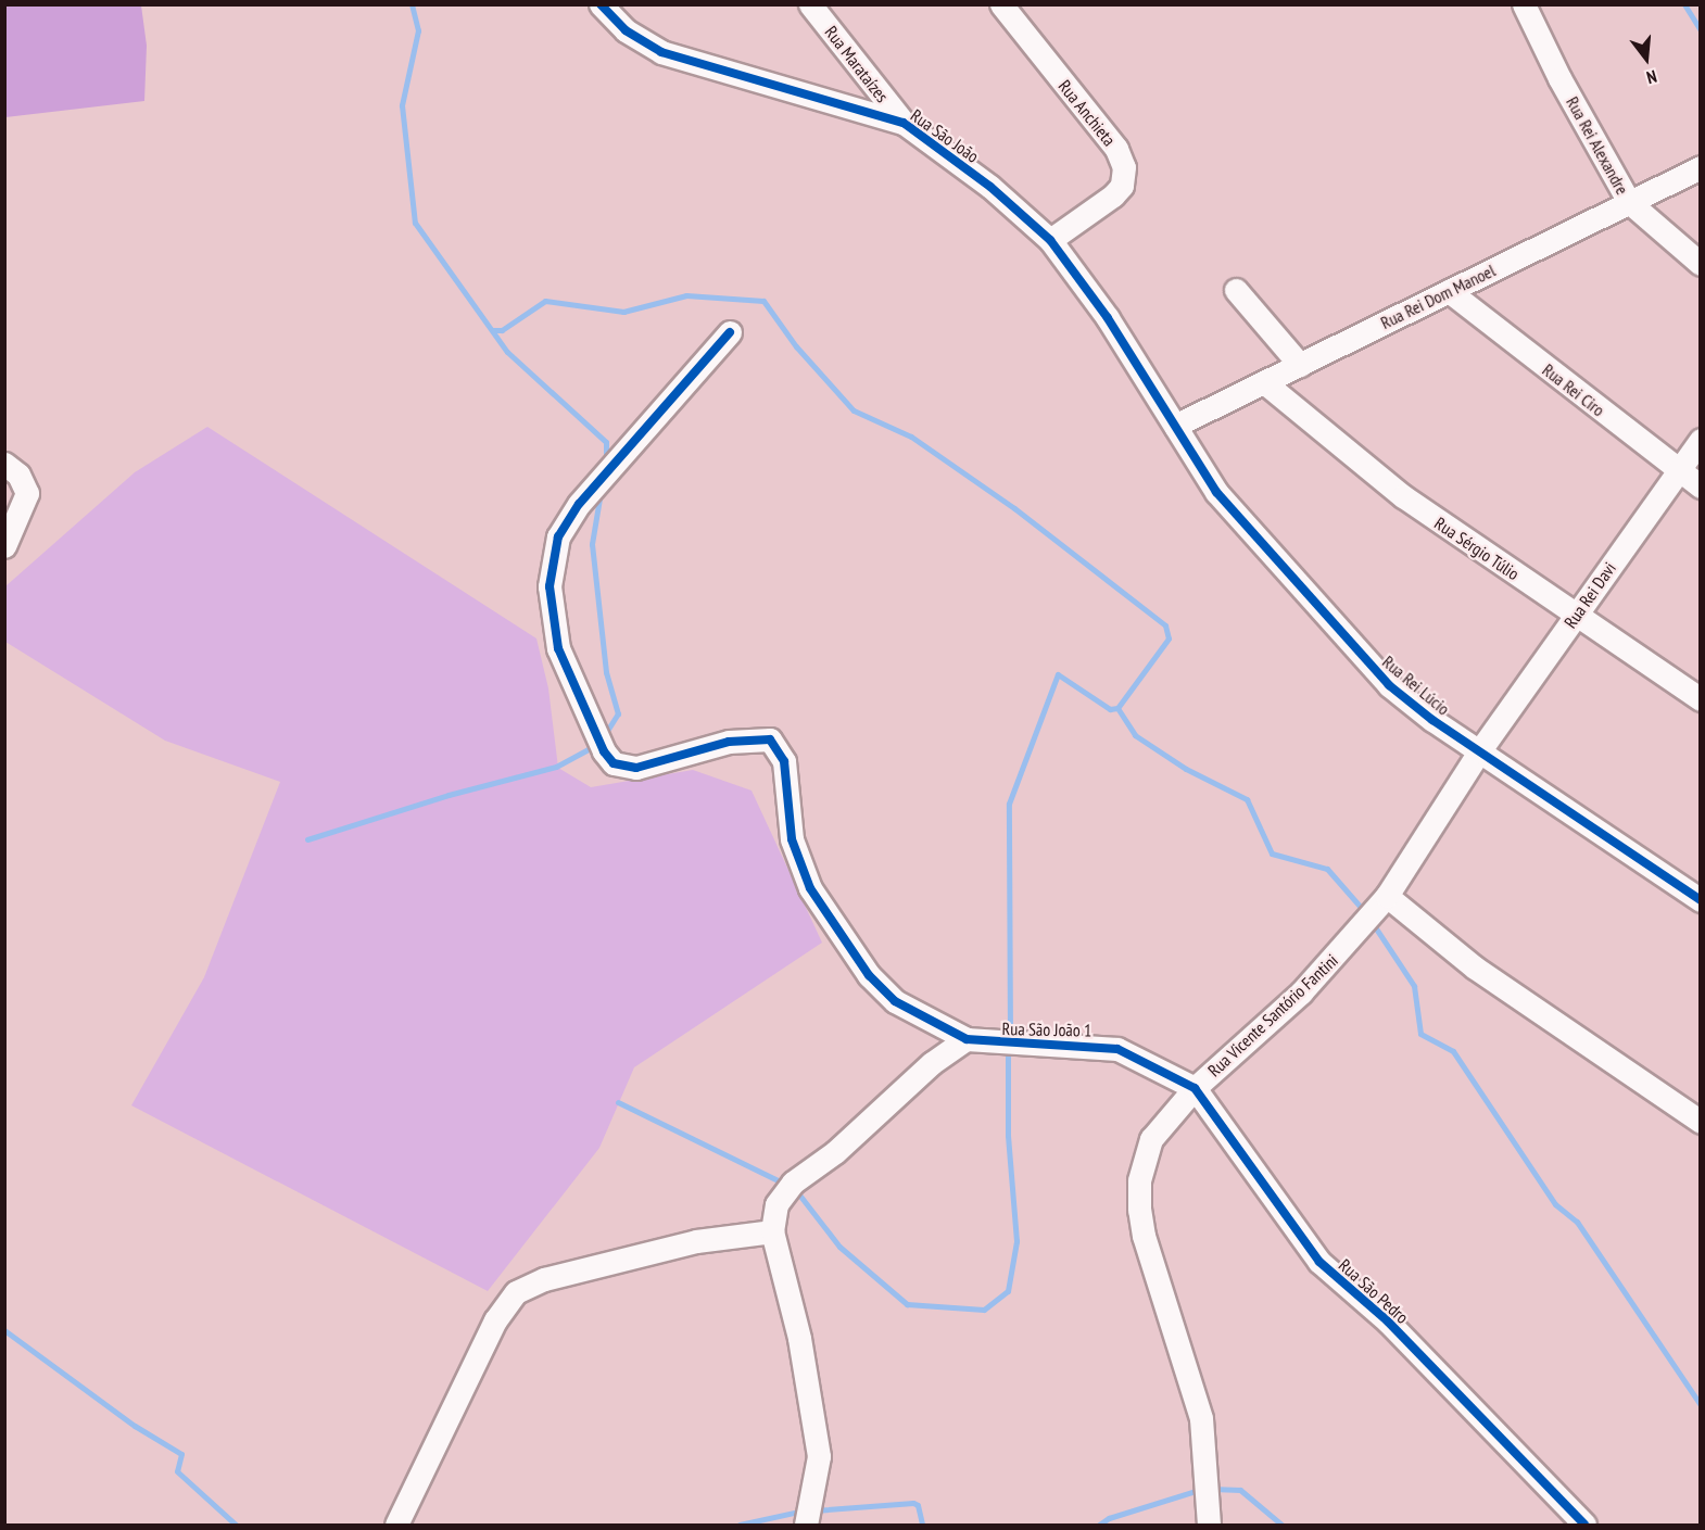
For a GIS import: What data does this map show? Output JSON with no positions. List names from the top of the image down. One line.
{"streets":{"street":["Rua Marataízes","Rua Anchieta","Rua São João","Rua Rei Alexandre","Rua Rei Dom Manoel","Rua Rei Ciro","Rua Sérgio Túlio","Rua Rei Davi","Rua Rei Lúcio","Rua Vicente Santório Fantini","Rua São João 1","Rua São Pedro"]},"crossings":[["Rua Marataízes","Rua São João"],["Rua Anchieta","Rua São João"],["Rua São João","Rua Rei Dom Manoel"],["Rua São João","Rua Rei Lúcio"],["Rua Rei Alexandre","Rua Rei Dom Manoel"],["Rua Rei Dom Manoel","Rua Rei Ciro"],["Rua Rei Dom Manoel","Rua Sérgio Túlio"],["Rua Rei Dom Manoel","Rua Rei Lúcio"],["Rua Rei Ciro","Rua Rei Davi"],["Rua Sérgio Túlio","Rua Rei Davi"],["Rua Rei Davi","Rua Rei Lúcio"],["Rua Rei Davi","Rua Vicente Santório Fantini"],["Rua Rei Lúcio","Rua Vicente Santório Fantini"],["Rua Vicente Santório Fantini","Rua São João 1"],["Rua Vicente Santório Fantini","Rua São Pedro"],["Rua São João 1","Rua São Pedro"]],"north":"bottom"}
